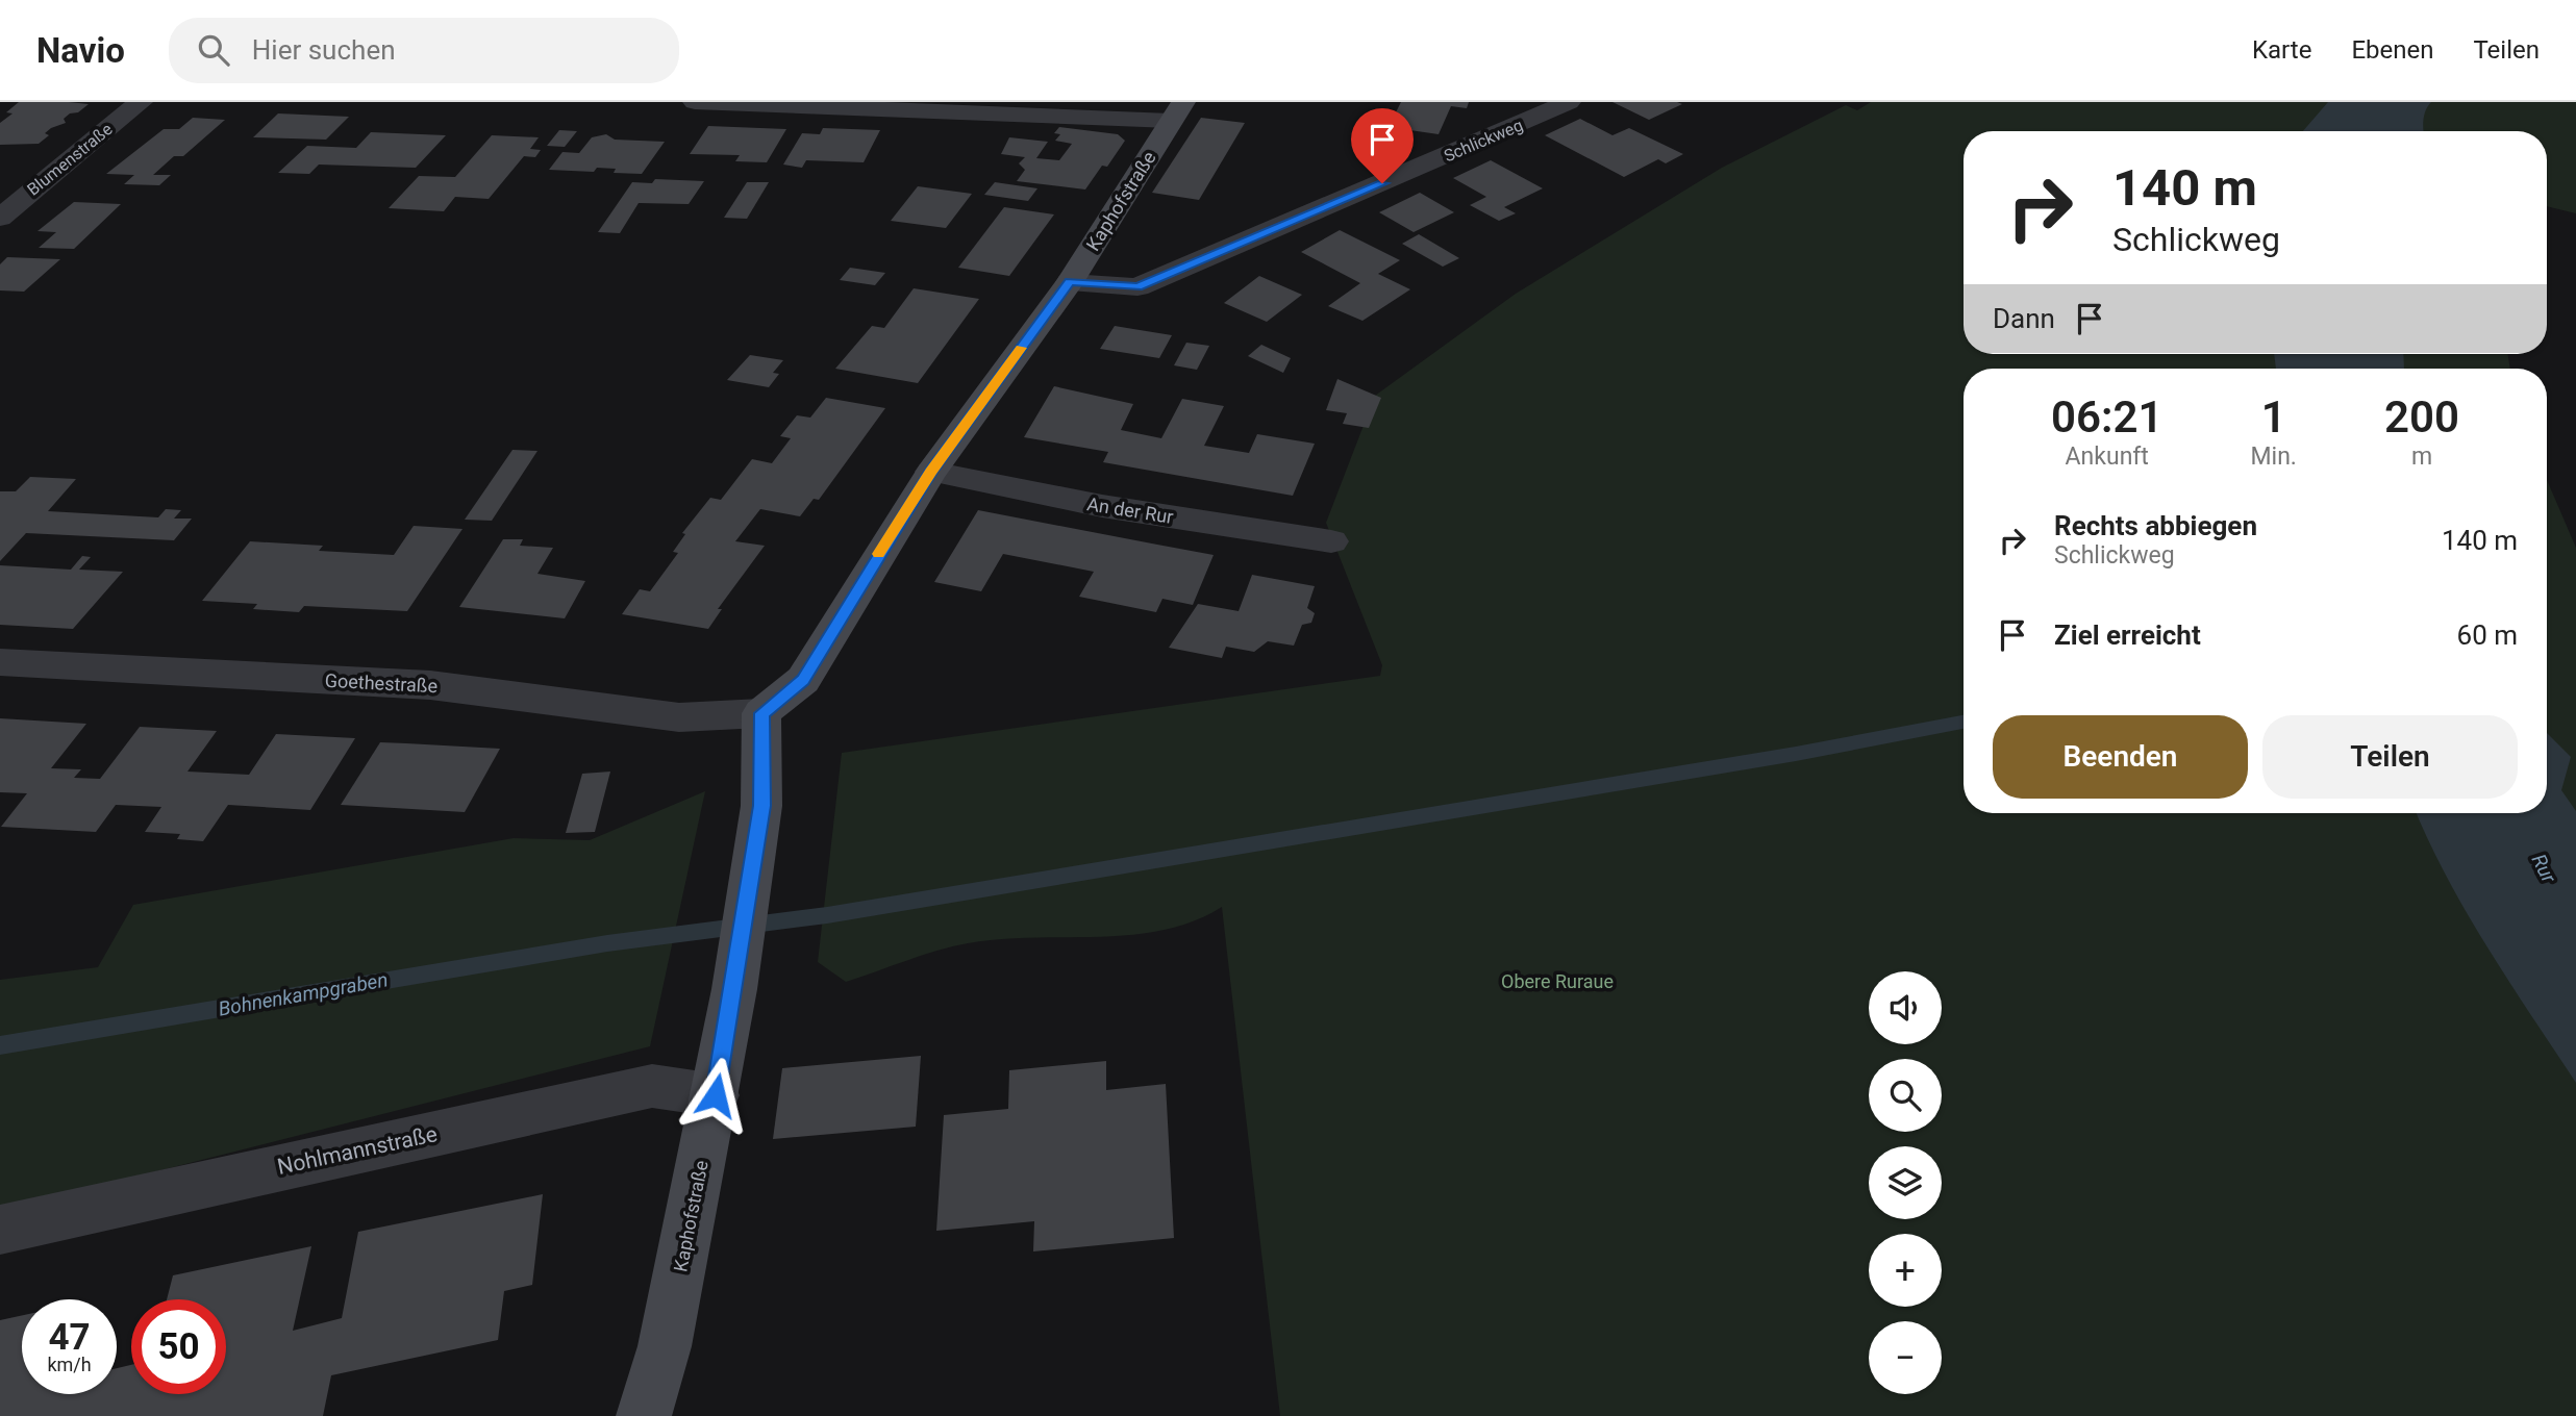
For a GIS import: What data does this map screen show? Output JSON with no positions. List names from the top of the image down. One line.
{"streets":{"main road":["Kaphofstraße"],"street":["Schlickweg","Blumenstraße","An der Rur","Goethestraße","Nohlmannstraße"]},"crossings":[["Schlickweg","Kaphofstraße"],["Kaphofstraße","An der Rur"],["Kaphofstraße","Goethestraße"],["Kaphofstraße","Nohlmannstraße"]],"water":["Rur","Bohnenkampgraben"],"parks":["Obere Ruraue"],"page":{"header":"Navio","search":"Hier suchen","nav":["Karte","Ebenen","Teilen"],"turn":["140 m","Schlickweg"],"then":"Dann","eta":["06:21","Ankunft","1","Min.","200","m"],"list":[{"name":"Rechts abbiegen","note":"Schlickweg","value":"140 m"},{"name":"Ziel erreicht","value":"60 m"}],"buttons":["Beenden","Teilen"],"map_buttons":["+","−"],"speed":"47 km/h","limit":"50"}}
